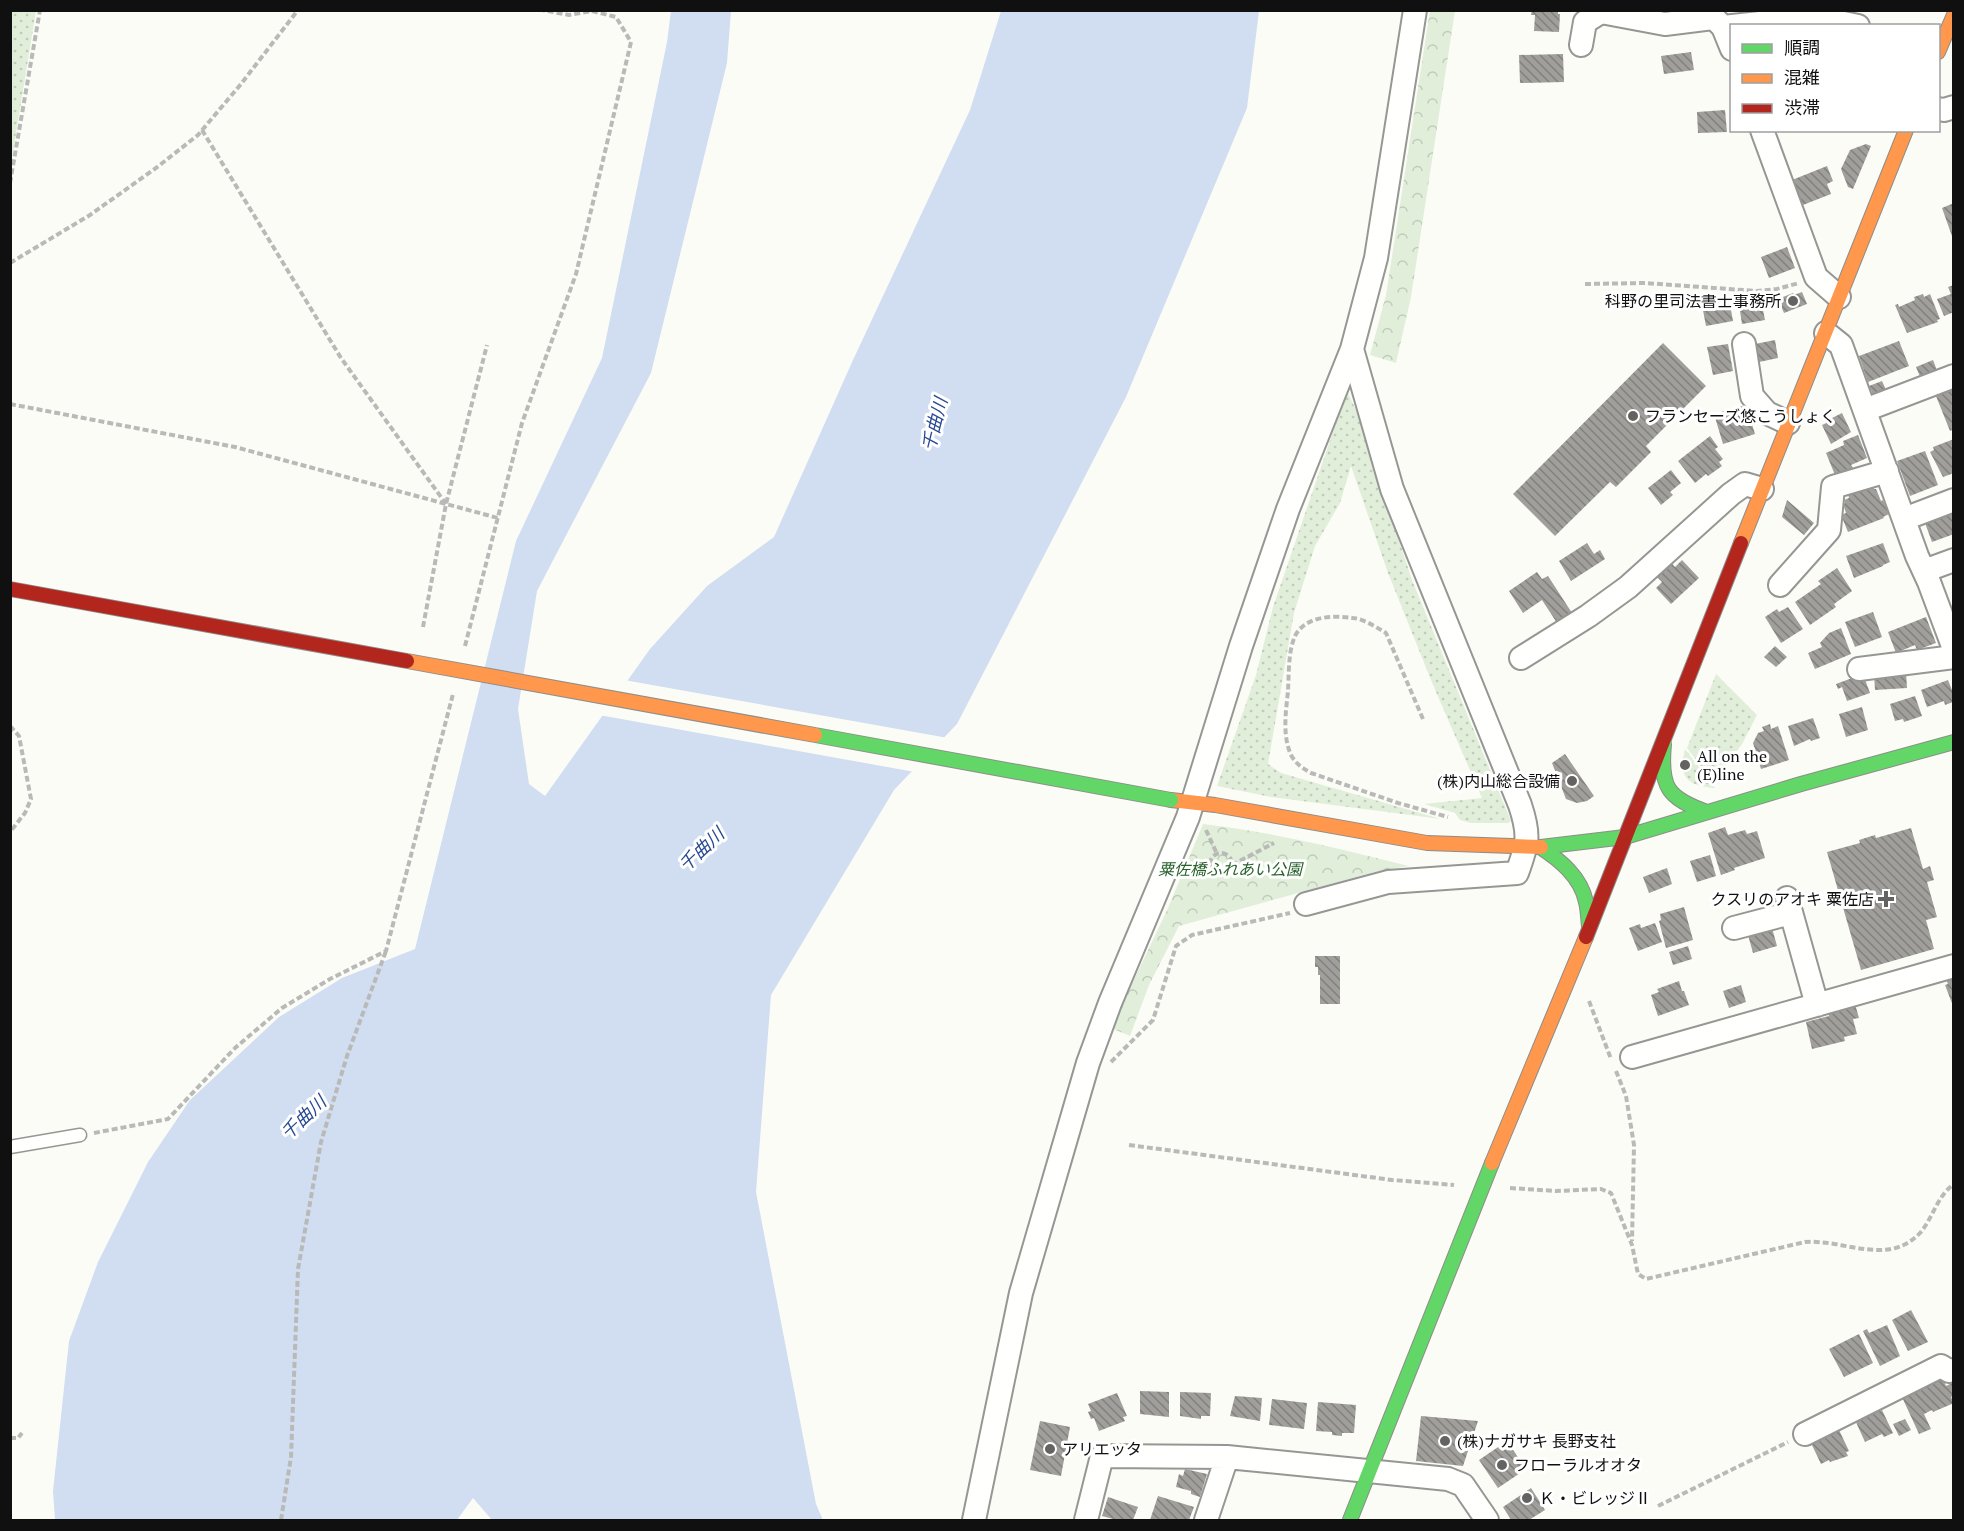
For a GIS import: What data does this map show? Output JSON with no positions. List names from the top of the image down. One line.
{"water":["千曲川"],"parks":["粟佐橋ふれあい公園"],"places":{"other":["科野の里司法書士事務所","フランセーズ悠こうしょく","All on the (E)line","(株)内山総合設備","(株)ナガサキ 長野支社","アリエッタ","フローラルオオタ","Ｋ・ビレッジⅡ"],"health":["クスリのアオキ 粟佐店"]},"legend":["順調","混雑","渋滞"]}
